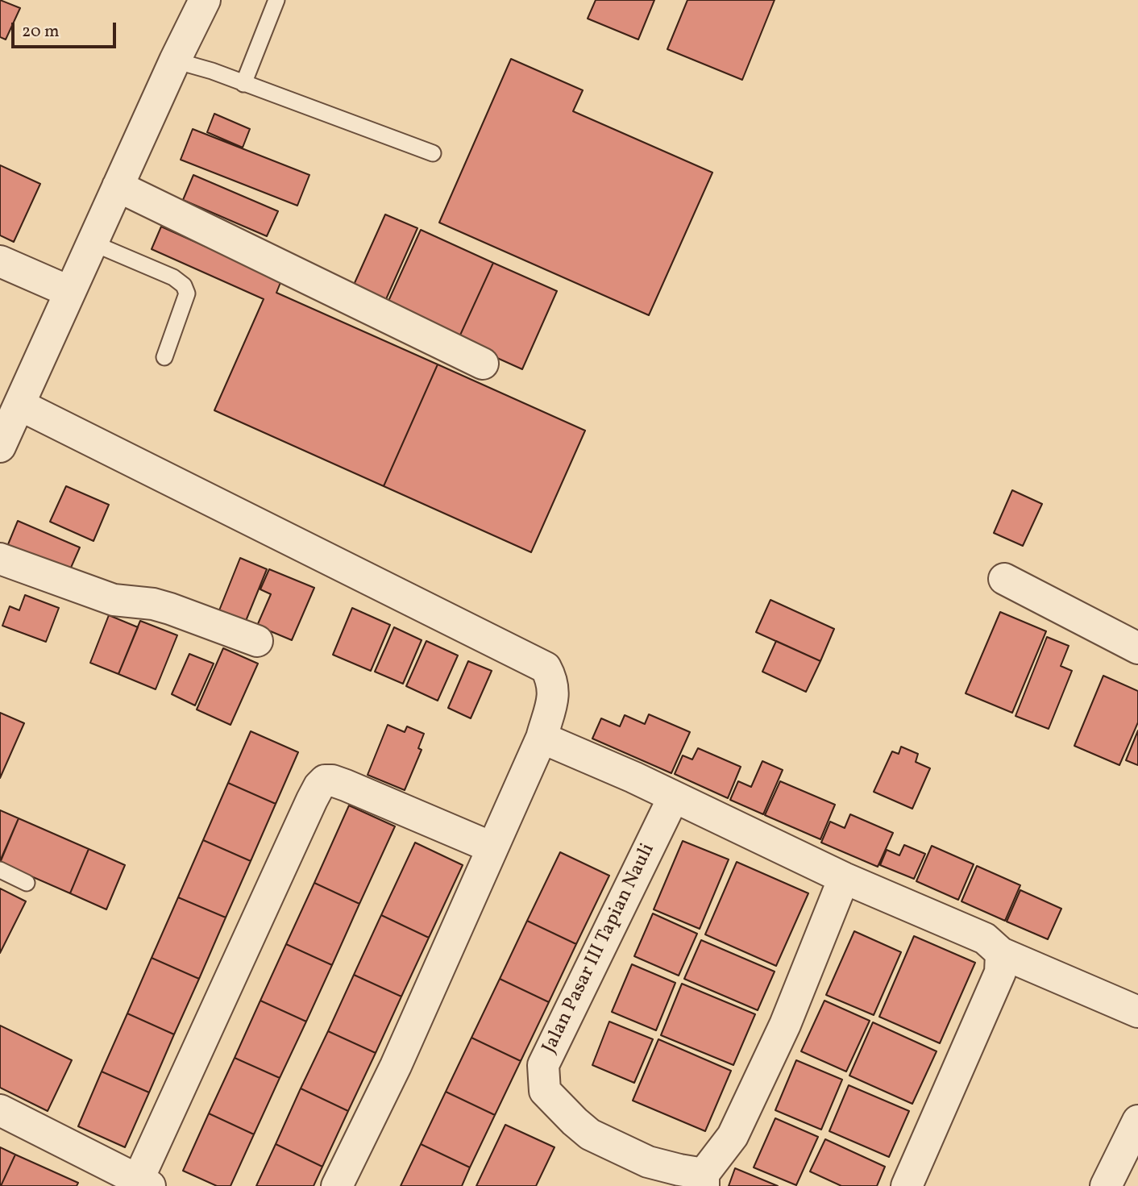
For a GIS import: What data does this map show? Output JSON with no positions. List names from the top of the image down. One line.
{"streets":{"street":["Jalan Pasar III Tapian Nauli"]},"scale_bar":"20 m"}
